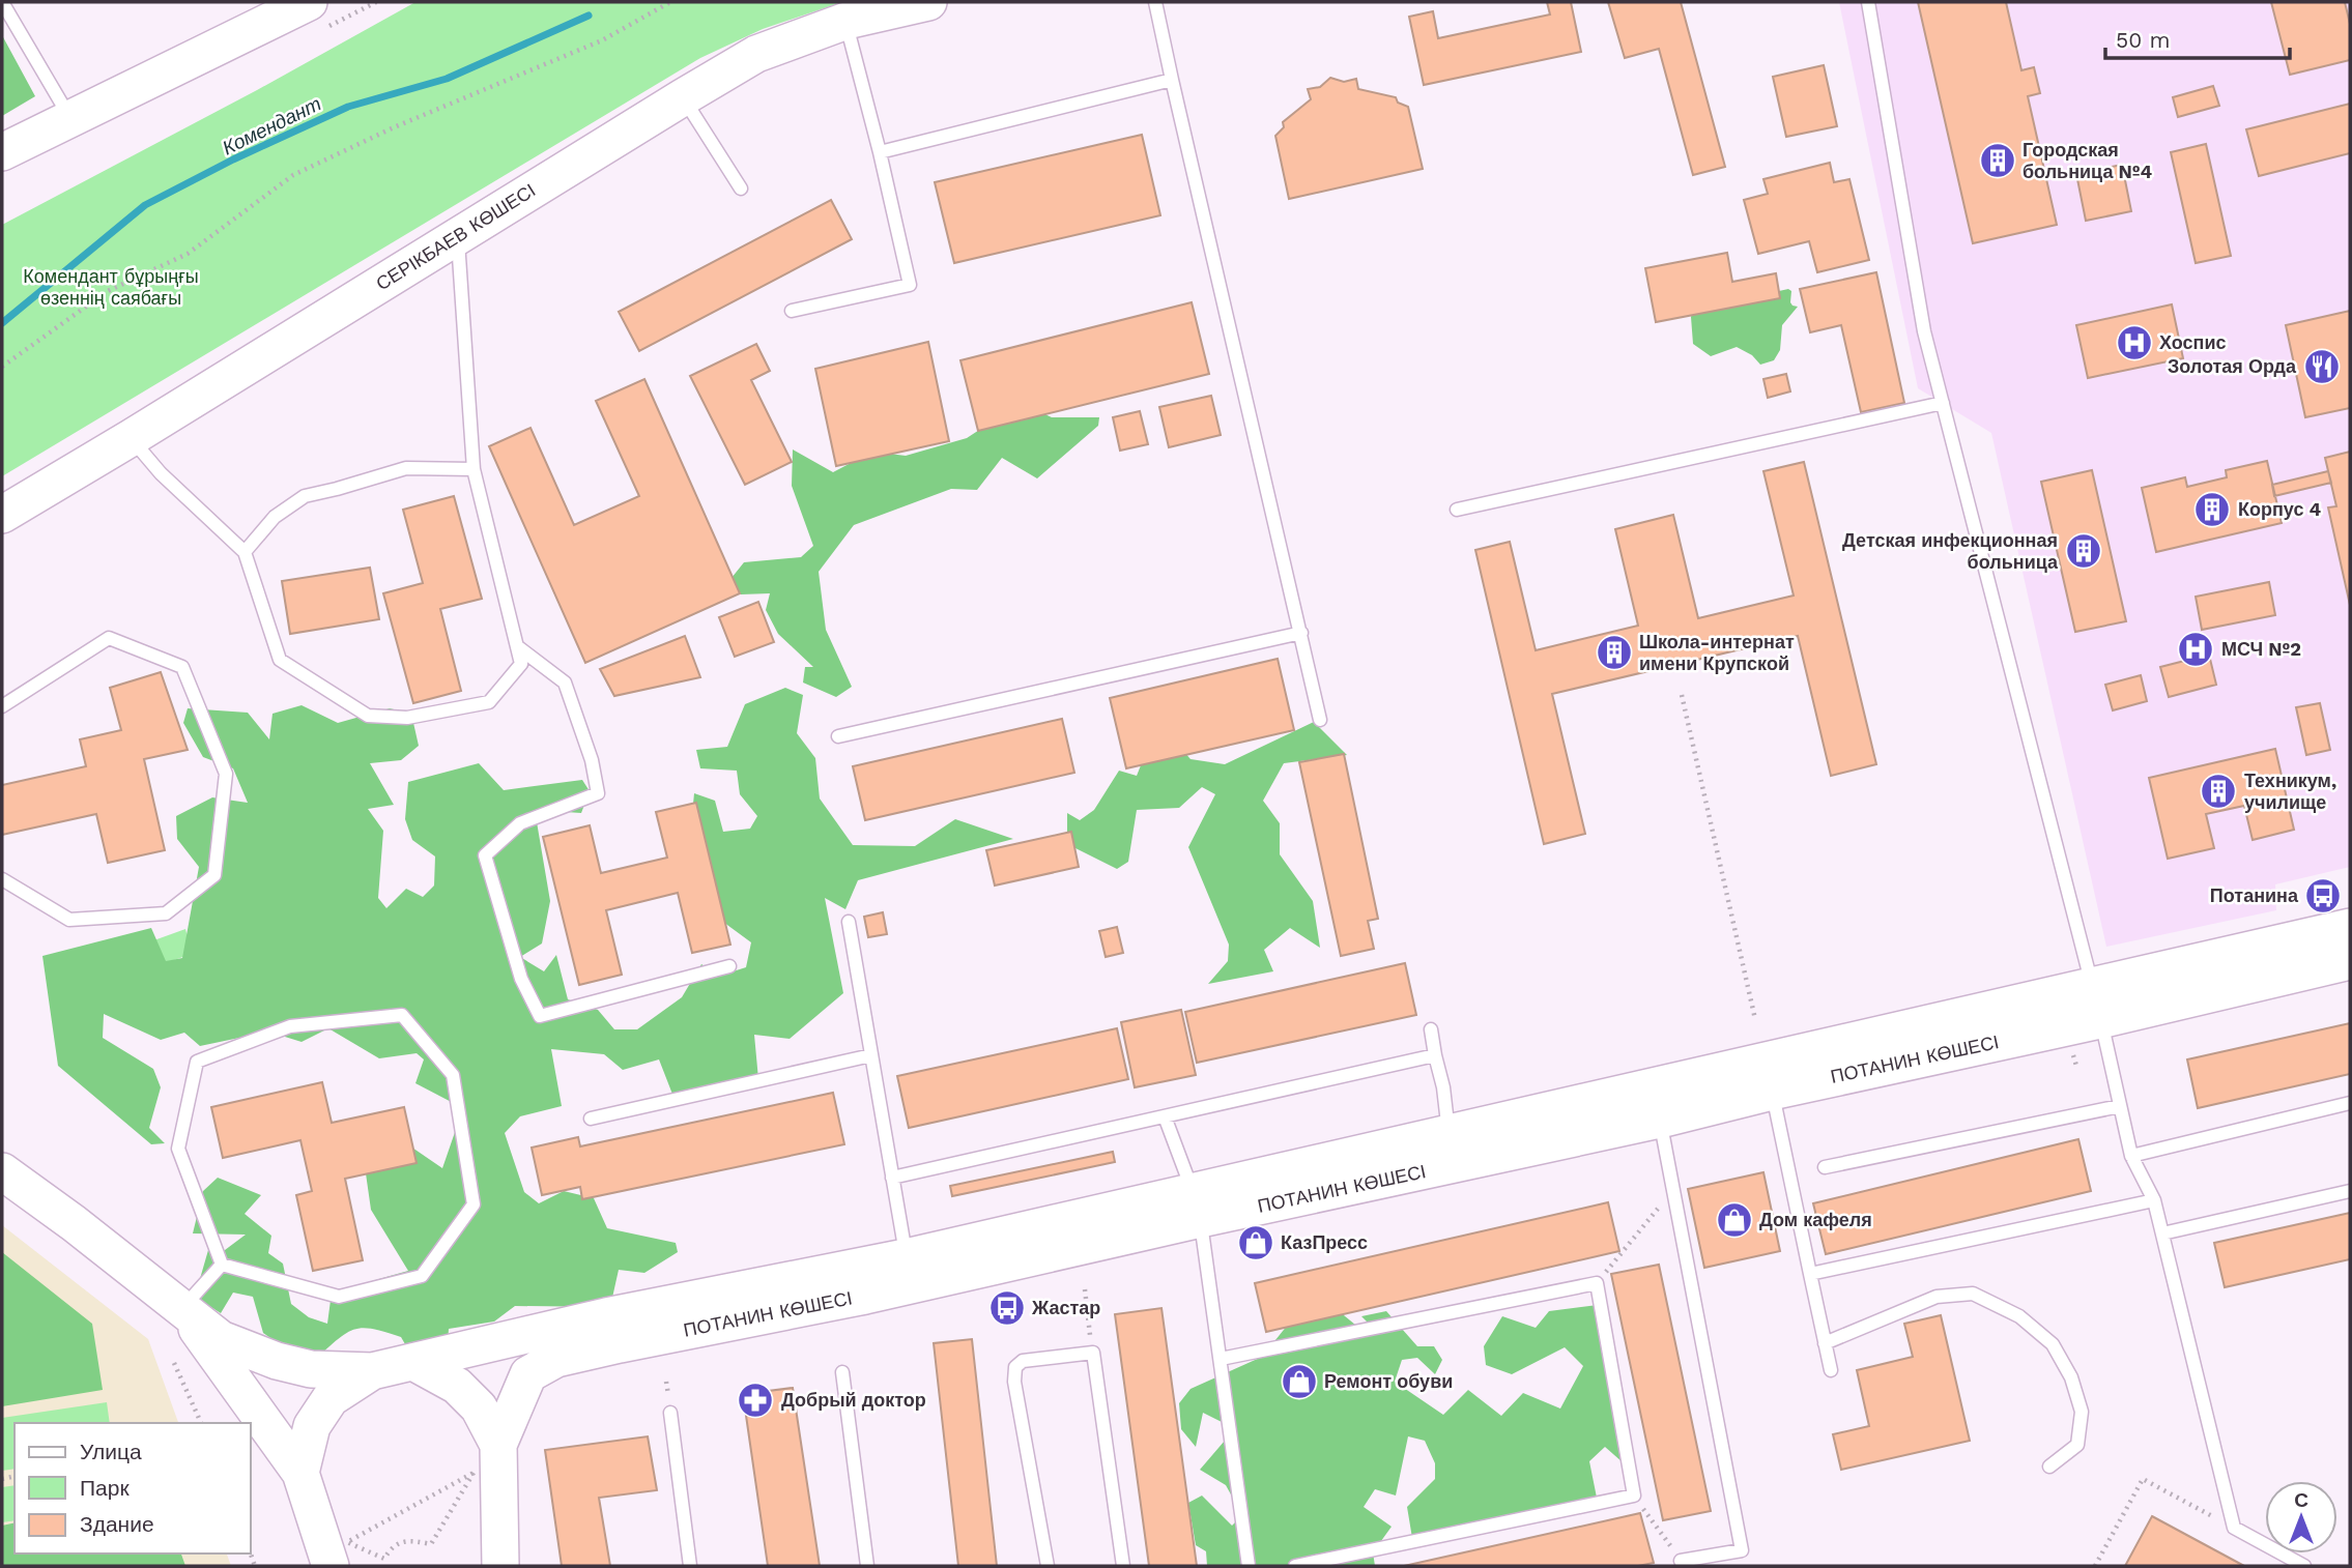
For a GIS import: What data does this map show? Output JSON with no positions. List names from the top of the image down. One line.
{"streets":{"main road":["СЕРІКБАЕВ КӨШЕСІ","ПОТАНИН КӨШЕСІ"]},"water":["Комендант"],"parks":["Комендант бұрыңғы өзеннің саябағы"],"places":{"building":["Городская больница №4","Корпус 4","Детская инфекционная больница","Школа-интернат имени Крупской","Техникум, училище"],"hospital":["Хоспис","МСЧ №2"],"restaurant":["Золотая Орда"],"bus stop":["Потанина","Жастар"],"shop":["Дом кафеля","КазПресс","Ремонт обуви"],"pharmacy":["Добрый доктор"]},"legend":["Улица","Парк","Здание"],"scale_bar":"50 m","north":"top"}
